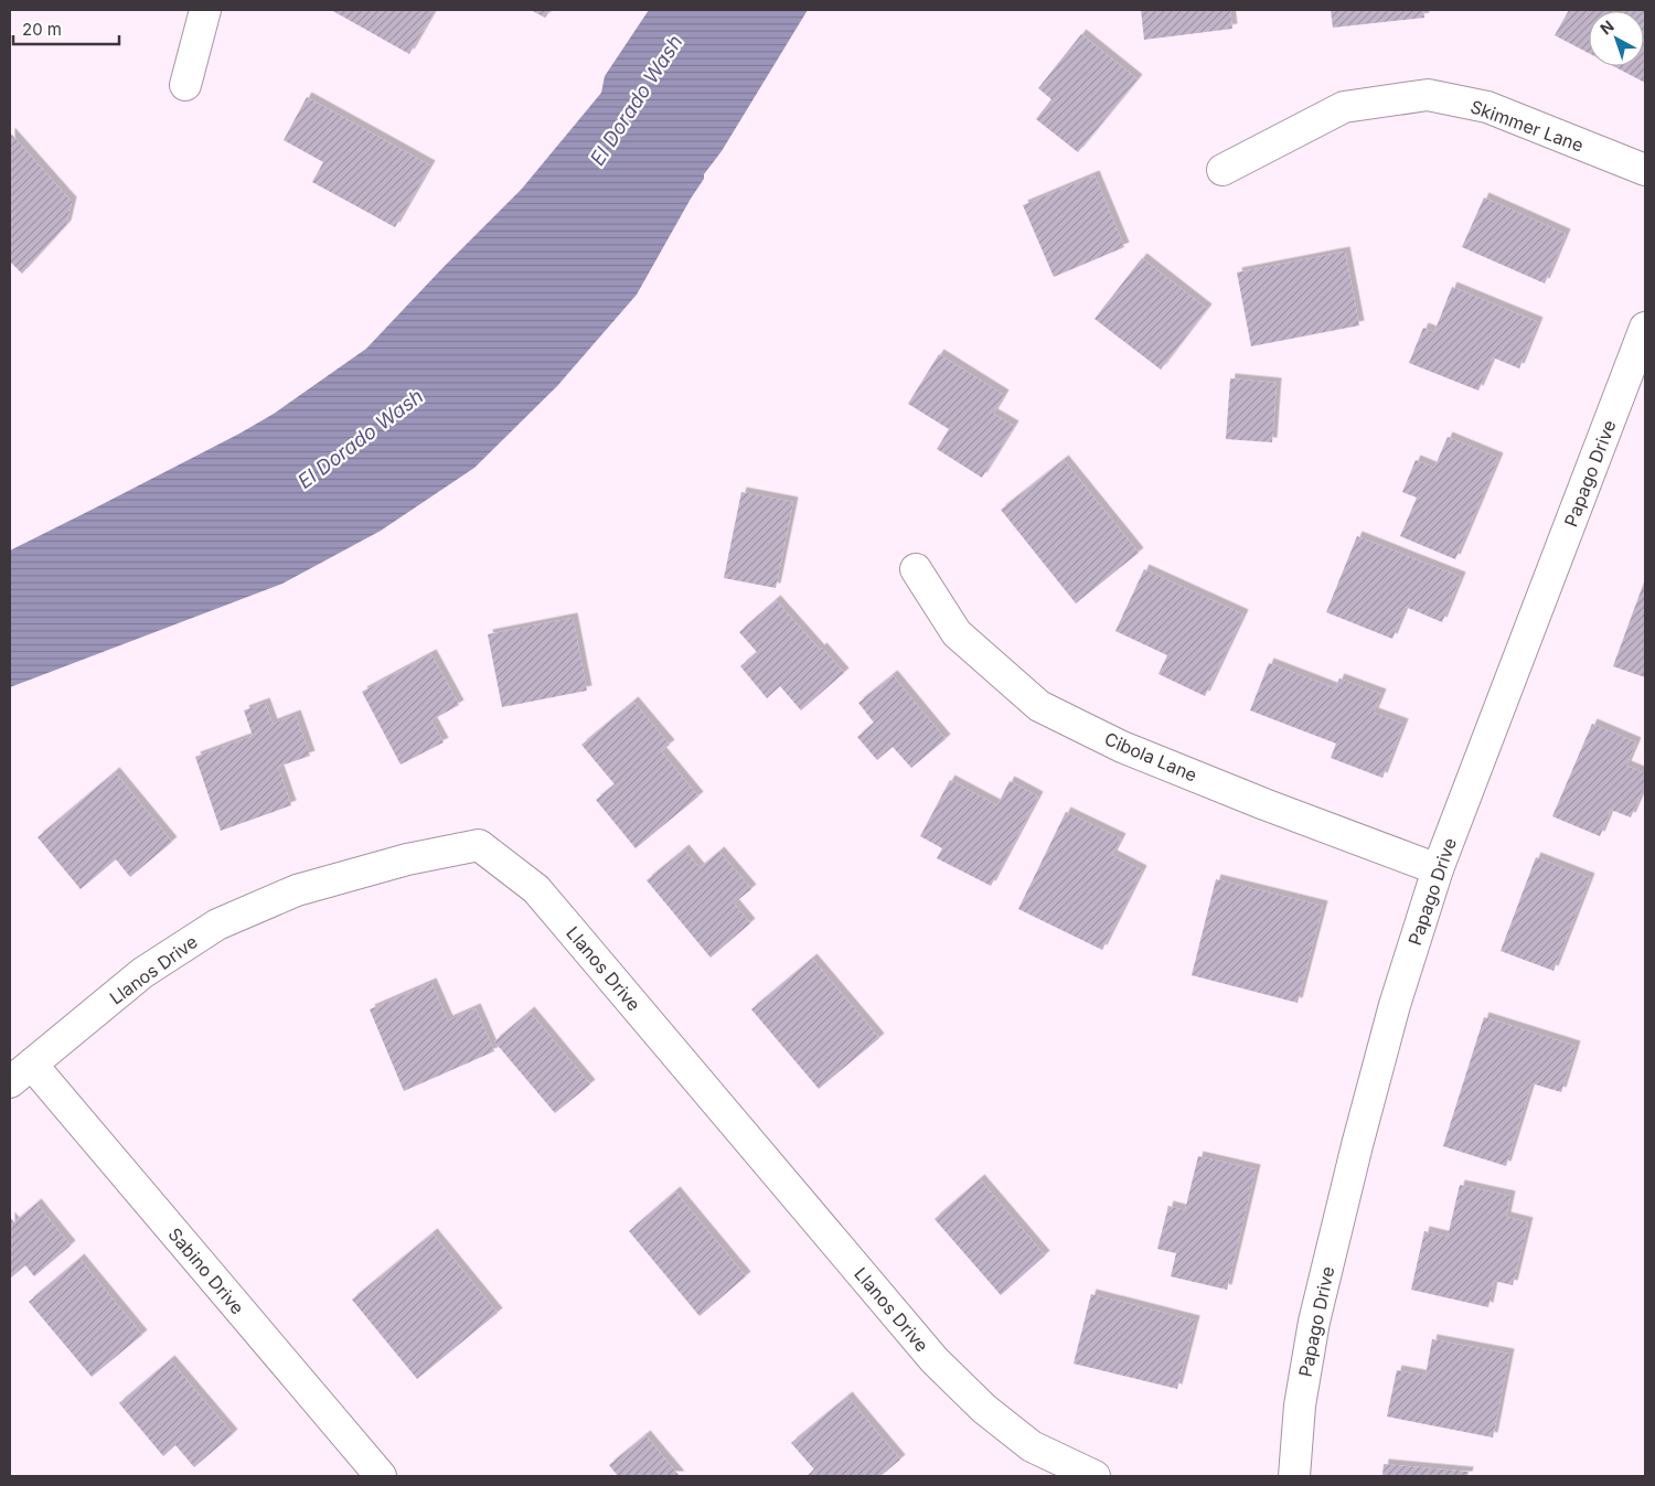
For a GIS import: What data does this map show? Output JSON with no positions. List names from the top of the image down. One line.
{"streets":{"street":["Skimmer Lane","Papago Drive","Cibola Lane","Llanos Drive","Sabino Drive"]},"crossings":[["Papago Drive","Cibola Lane"],["Llanos Drive","Sabino Drive"]],"water":["El Dorado Wash"],"scale_bar":"20 m","north":"top left"}
